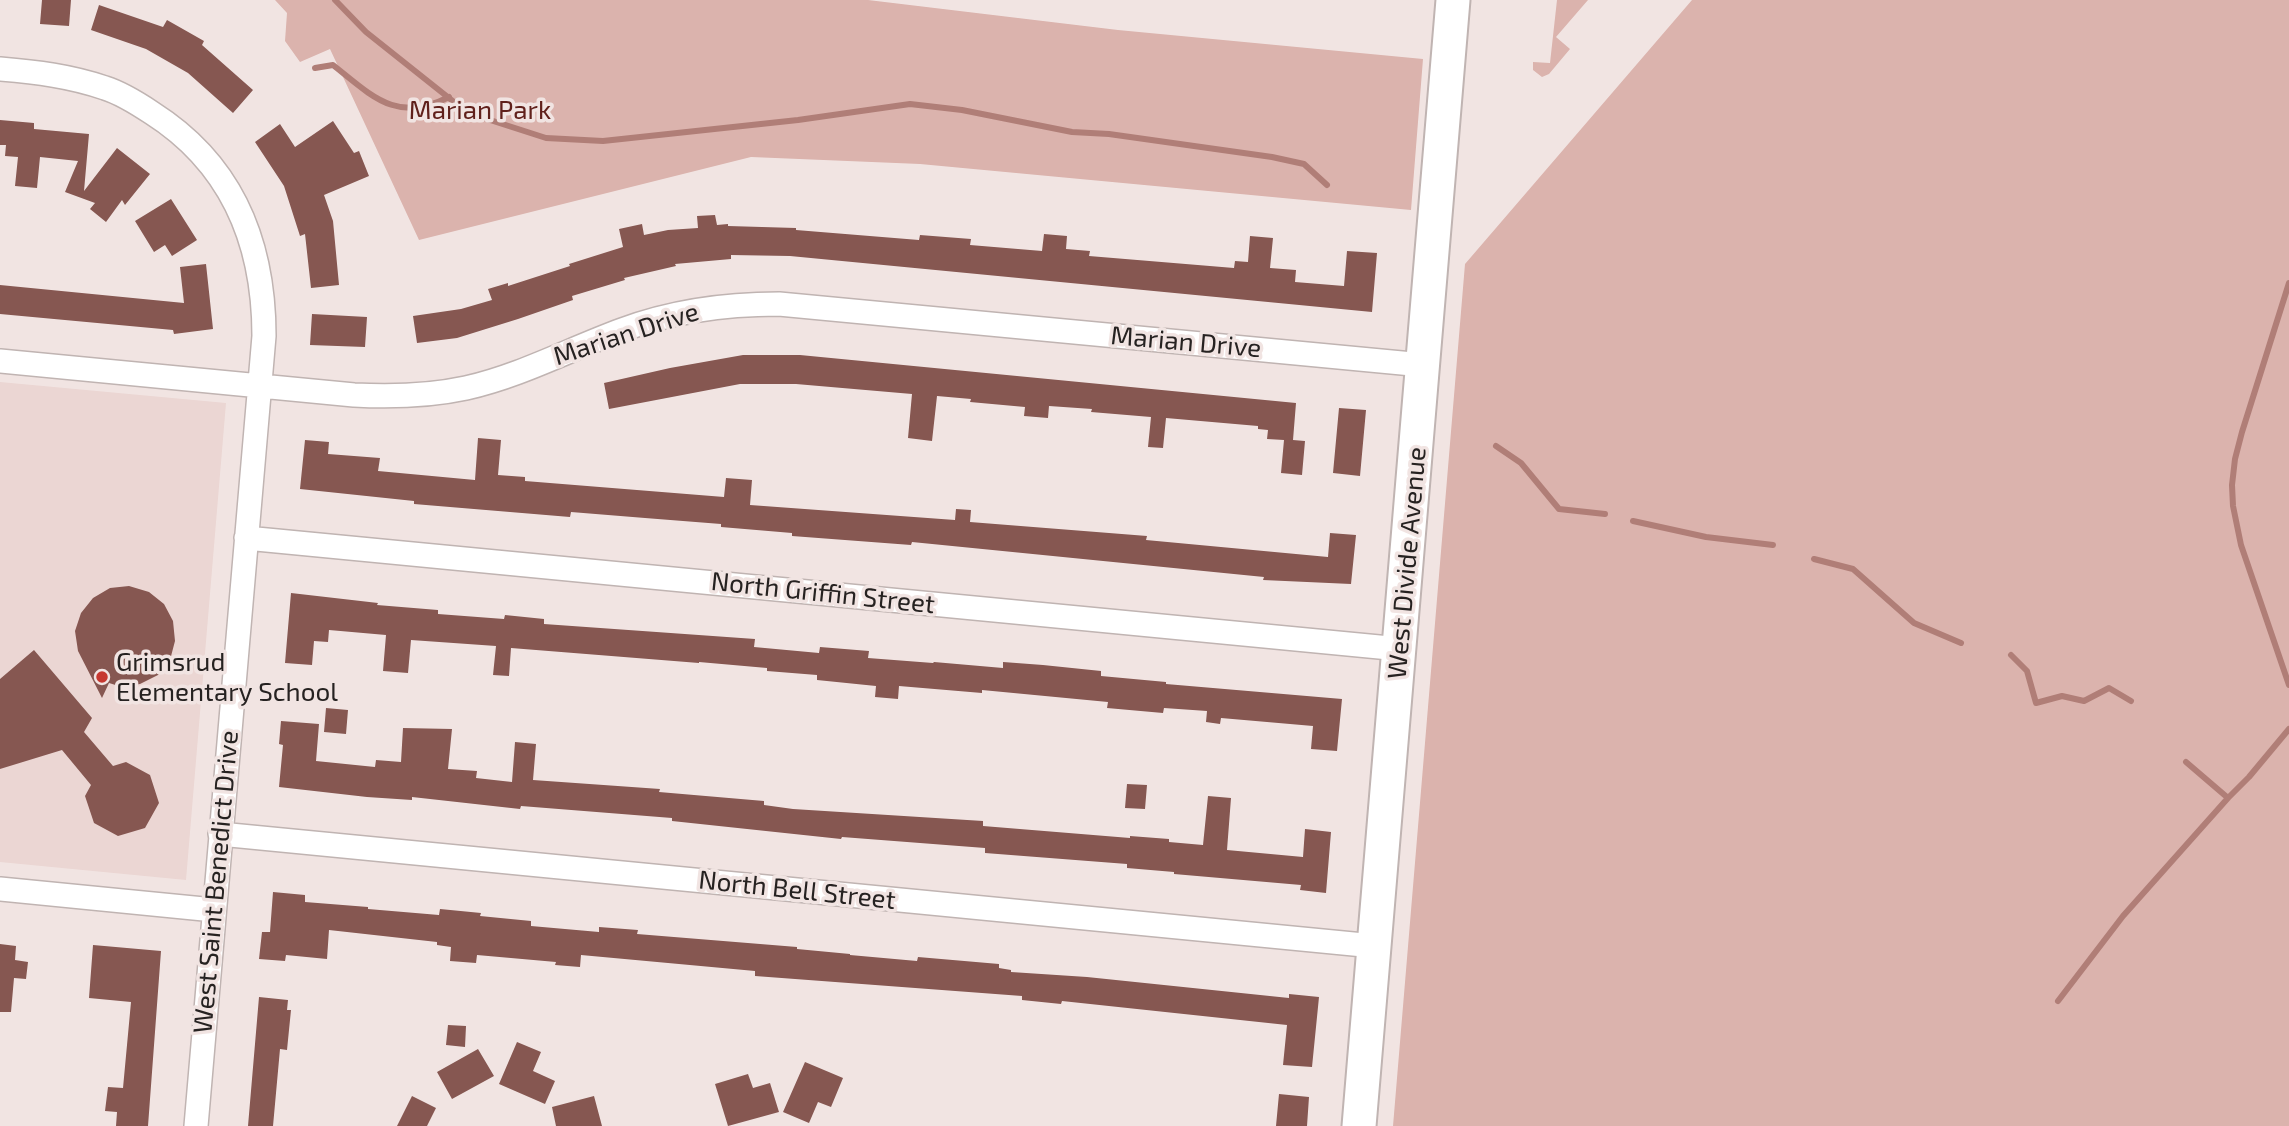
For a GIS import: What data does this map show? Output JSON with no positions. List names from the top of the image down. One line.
{"streets":{"street":["Marian Drive","West Divide Avenue","North Griffin Street","West Saint Benedict Drive","North Bell Street"]},"crossings":[["Marian Drive","West Divide Avenue"],["Marian Drive","West Saint Benedict Drive"],["West Divide Avenue","North Griffin Street"],["West Divide Avenue","North Bell Street"],["North Griffin Street","West Saint Benedict Drive"],["West Saint Benedict Drive","North Bell Street"]],"parks":["Marian Park"],"places":["Grimsrud Elementary School"]}
